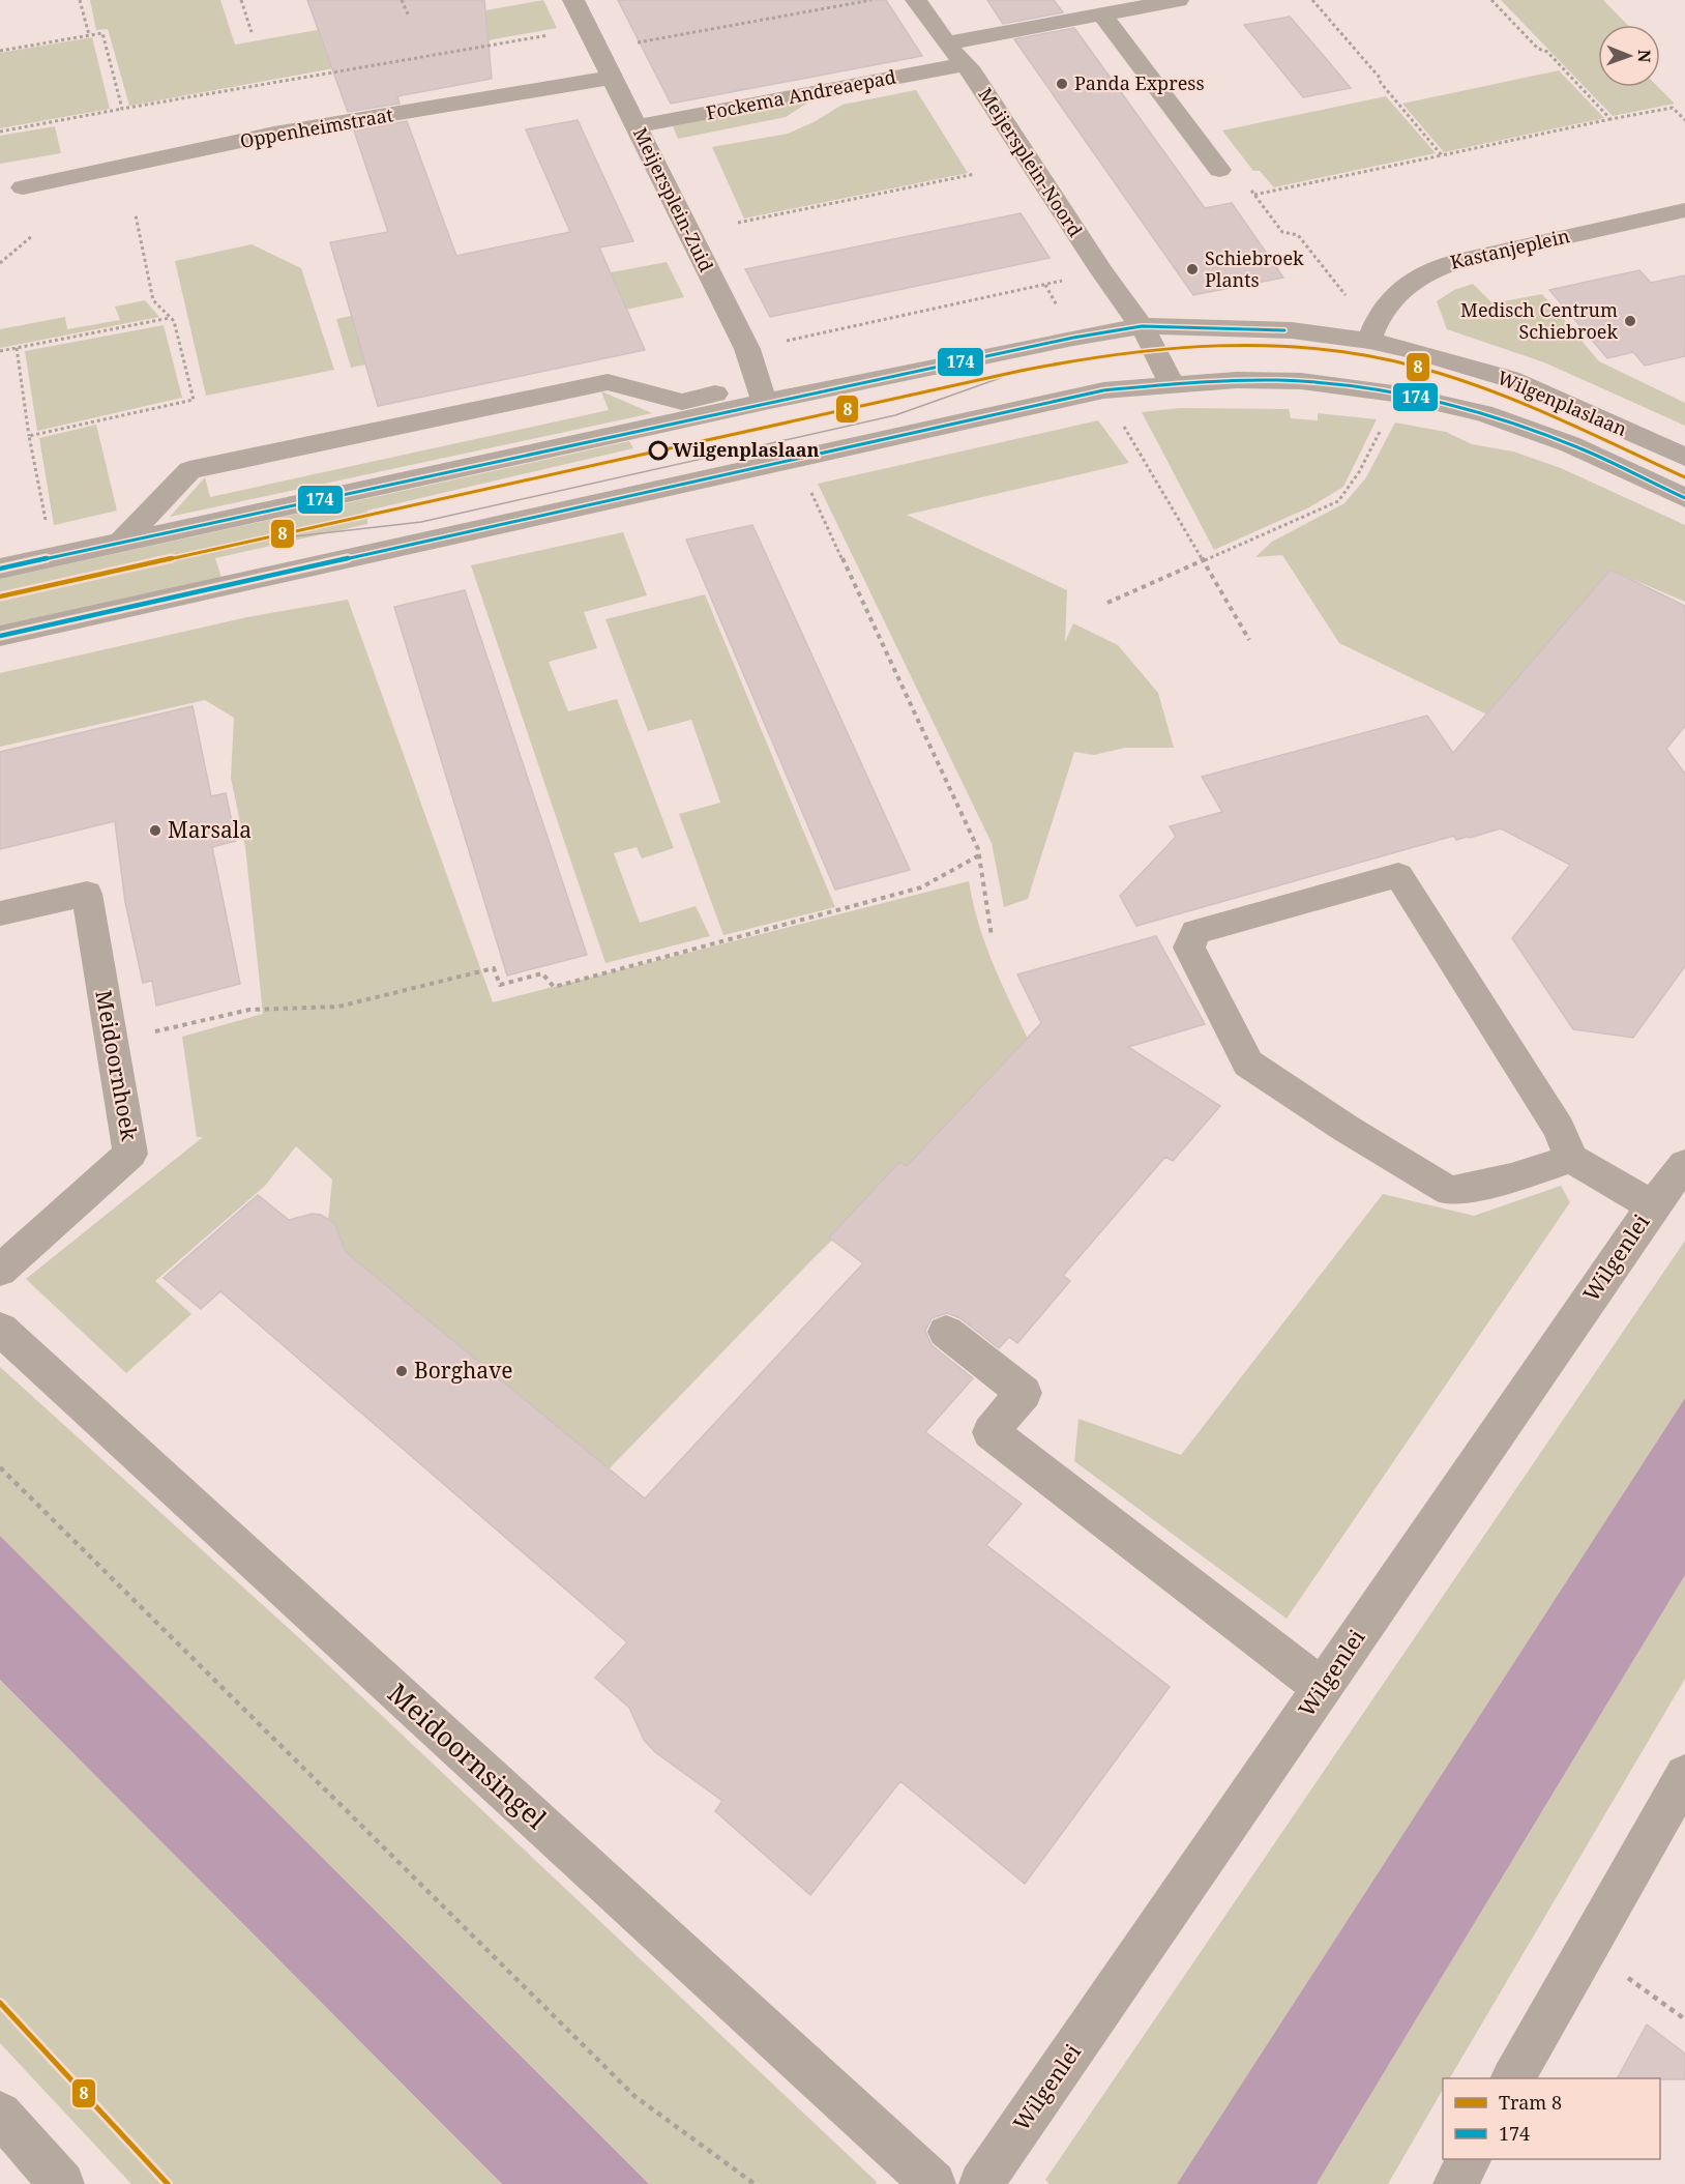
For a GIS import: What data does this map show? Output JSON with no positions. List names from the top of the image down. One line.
{"streets":{"street":["Fockema Andreaepad","Oppenheimstraat","Meijersplein-Noord","Meijersplein-Zuid","Kastanjeplein","Wilgenplaslaan","Meidoornhoek","Wilgenlei","Meidoornsingel"]},"crossings":[["Fockema Andreaepad","Meijersplein-Noord"],["Fockema Andreaepad","Meijersplein-Zuid"],["Oppenheimstraat","Meijersplein-Zuid"],["Meijersplein-Noord","Wilgenplaslaan"],["Meijersplein-Zuid","Wilgenplaslaan"],["Kastanjeplein","Wilgenplaslaan"]],"places":["Panda Express","Schiebroek Plants","Medisch Centrum Schiebroek","Wilgenplaslaan","Marsala","Borghave"],"lines":["transit line 174","tram line 8"],"legend":["Tram 8","174"],"north":"right"}
